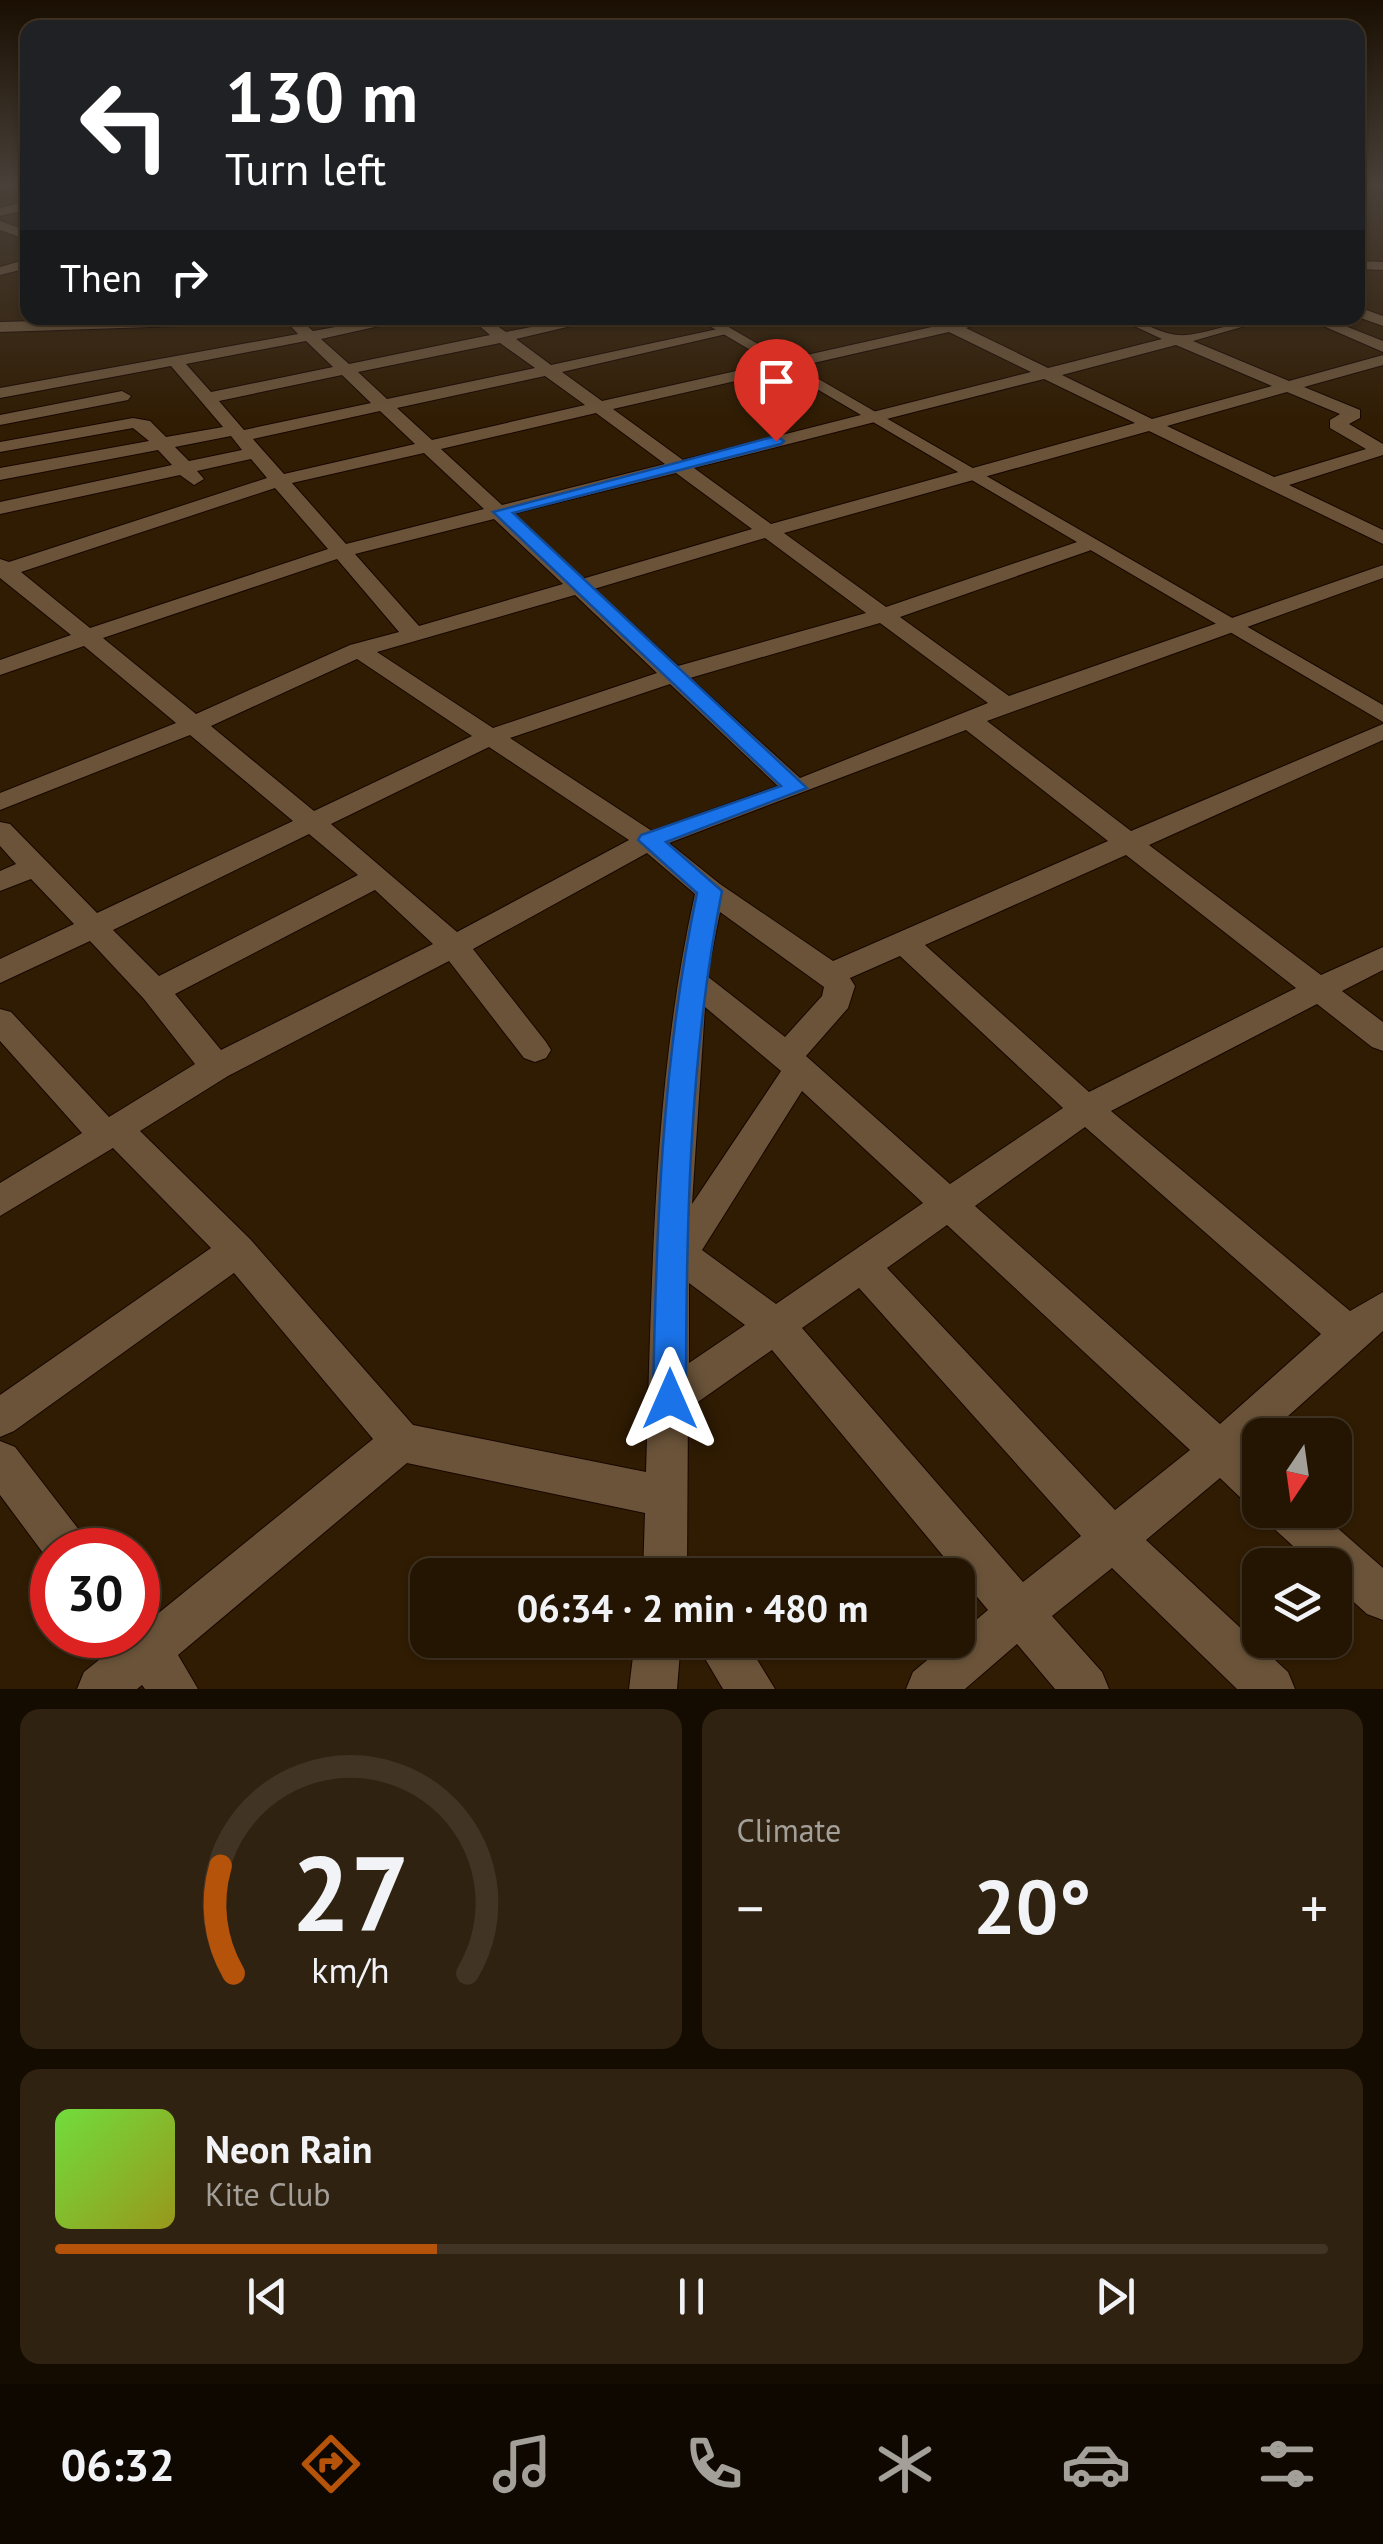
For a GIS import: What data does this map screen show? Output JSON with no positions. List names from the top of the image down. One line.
{"north":"bottom","page":{"turn":["130 m","Turn left"],"then":"Then","limit":"30","trip":"06:34 · 2 min · 480 m","tile":"Climate","heat":["−","20°","+"],"song":["Neon Rain","Kite Club"],"tabs":"06:32","gauge":["27","km/h"]}}
